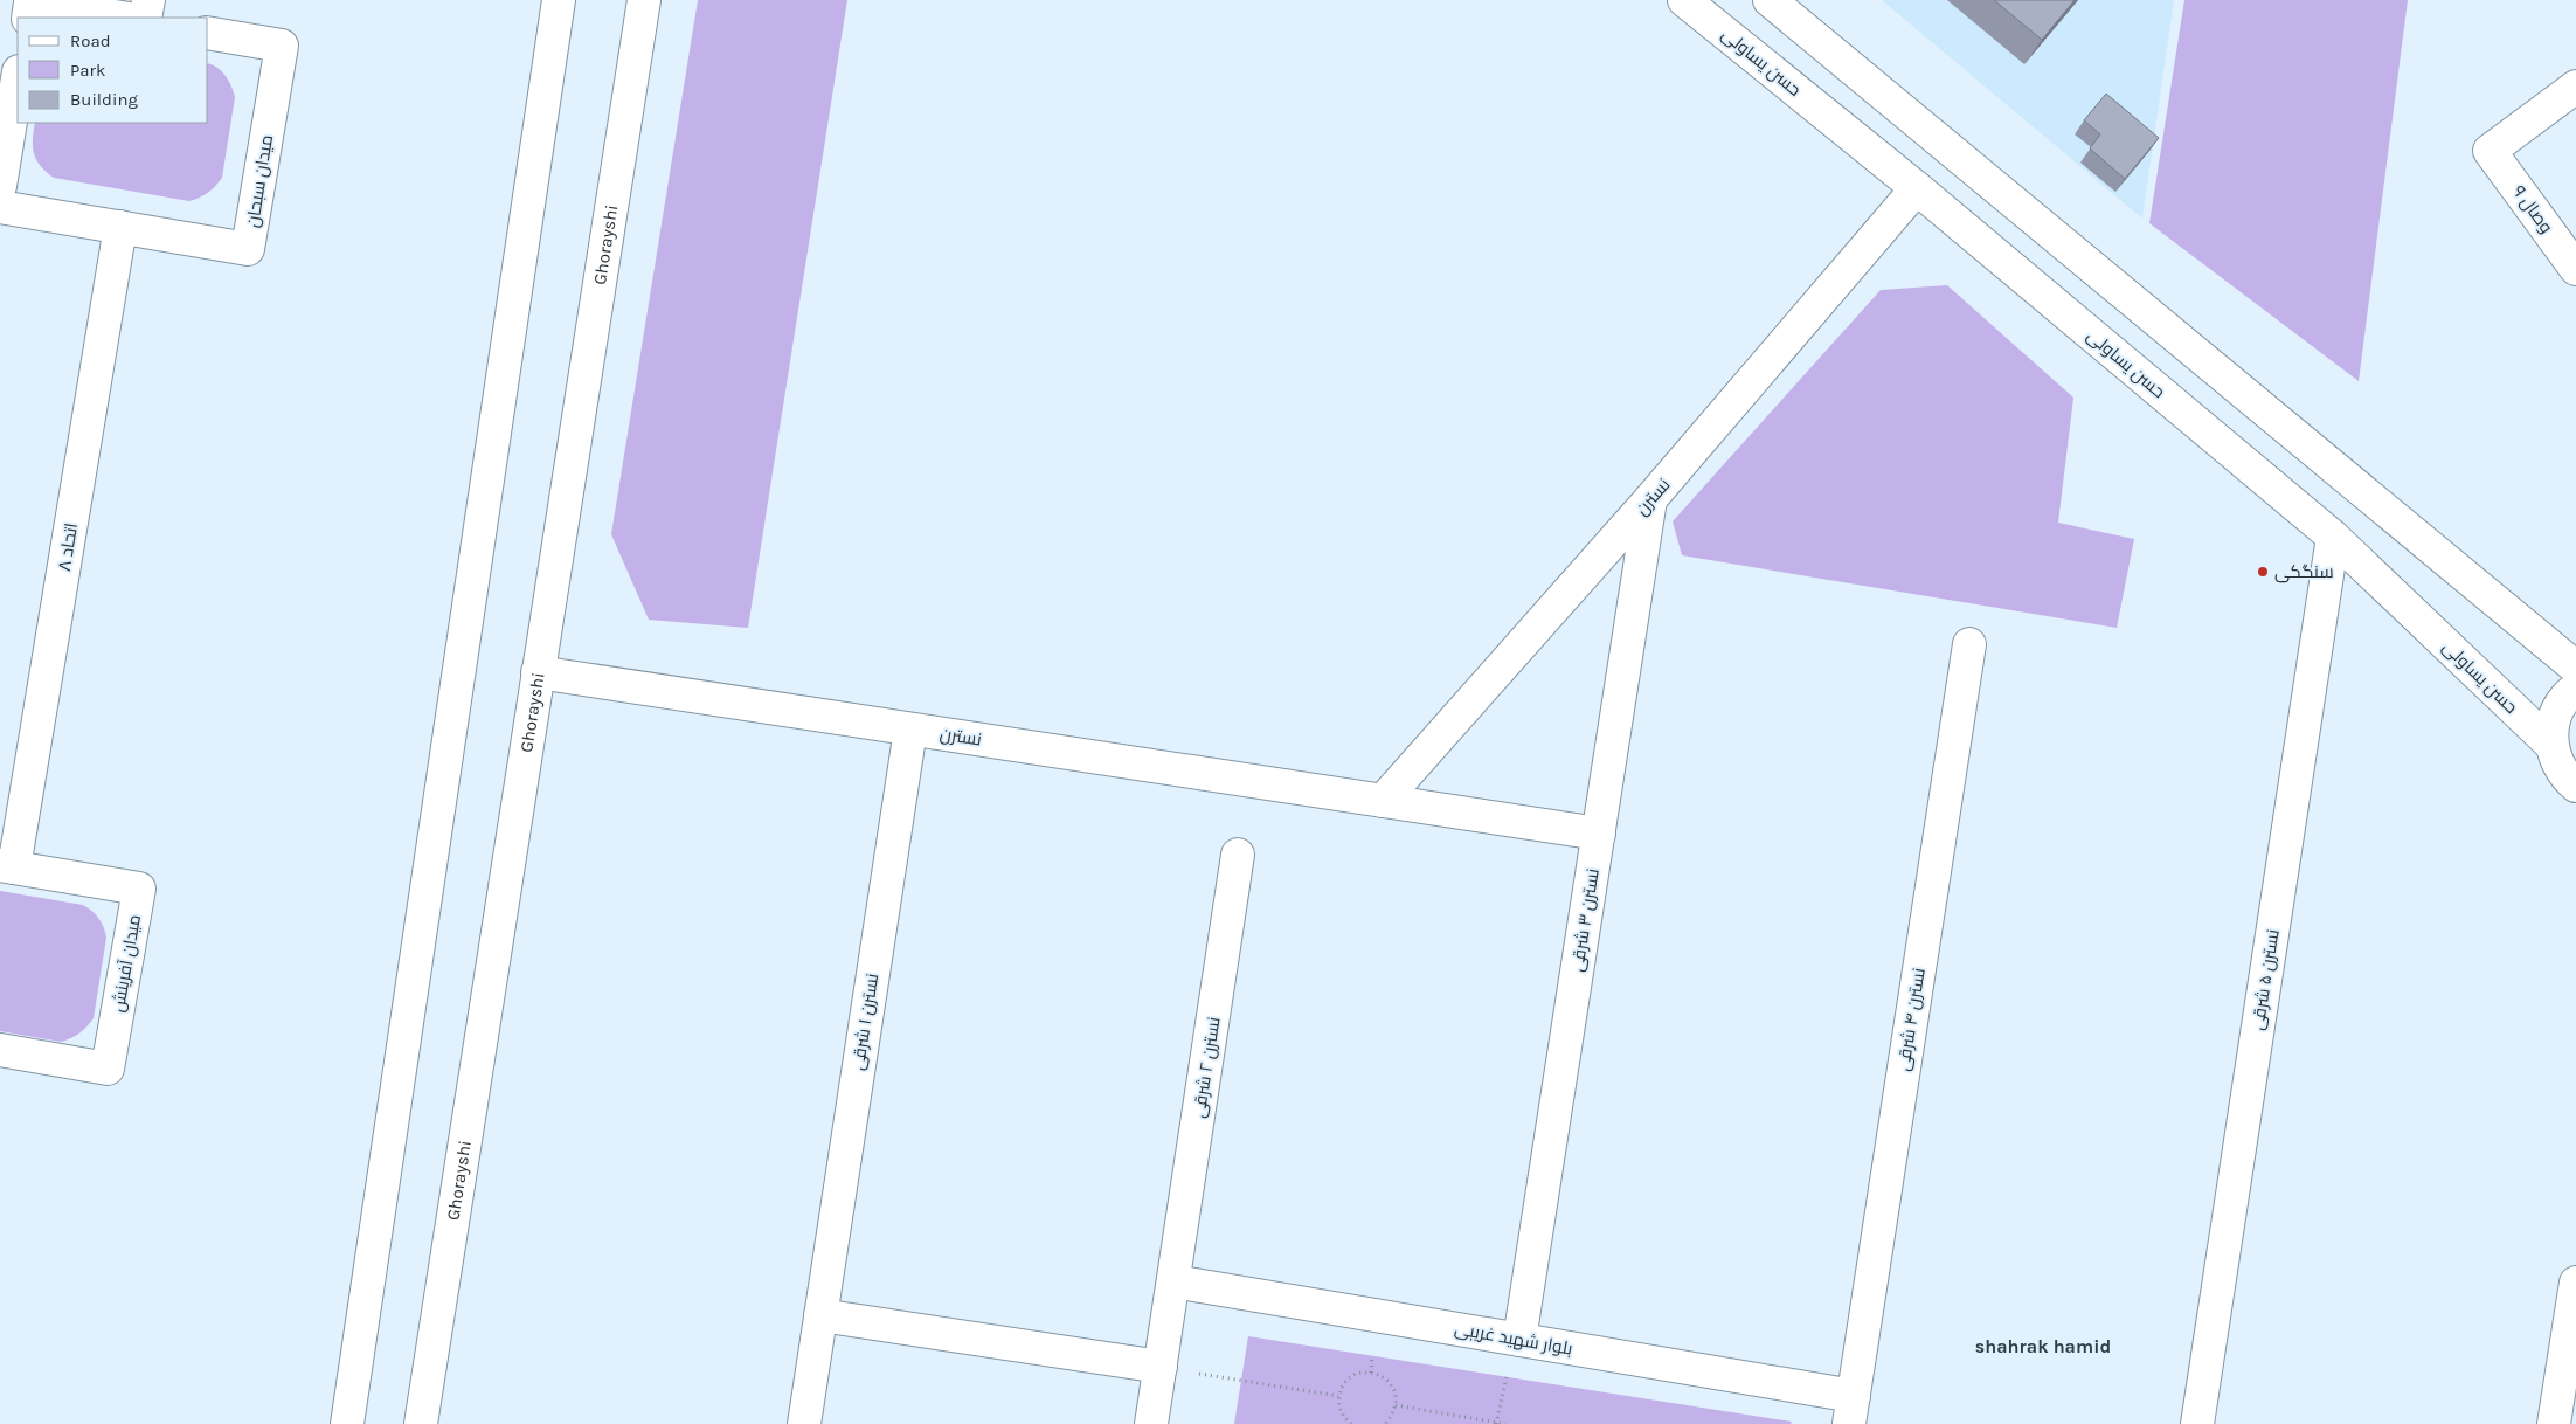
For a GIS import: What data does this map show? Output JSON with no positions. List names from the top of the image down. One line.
{"streets":{"street":["حسن یساولی","میدان سبحان","وصال ۹","Ghorayshi","نسترن","اتحاد ۸","نسترن ۳ شرقی","میدان آفرینش","نسترن ۵ شرقی","نسترن ۴ شرقی","نسترن ۱ شرقی","نسترن ۲ شرقی","بلوار شهید غریبی"]},"crossings":[["حسن یساولی","نسترن"],["حسن یساولی","نسترن ۵ شرقی"],["میدان سبحان","اتحاد ۸"],["Ghorayshi","نسترن"],["نسترن","نسترن ۳ شرقی"],["نسترن","نسترن ۱ شرقی"],["اتحاد ۸","میدان آفرینش"],["نسترن ۳ شرقی","بلوار شهید غریبی"],["نسترن ۴ شرقی","بلوار شهید غریبی"],["نسترن ۲ شرقی","بلوار شهید غریبی"]],"districts":["shahrak hamid"],"places":["سنگکی"],"legend":["Road","Park","Building"]}
